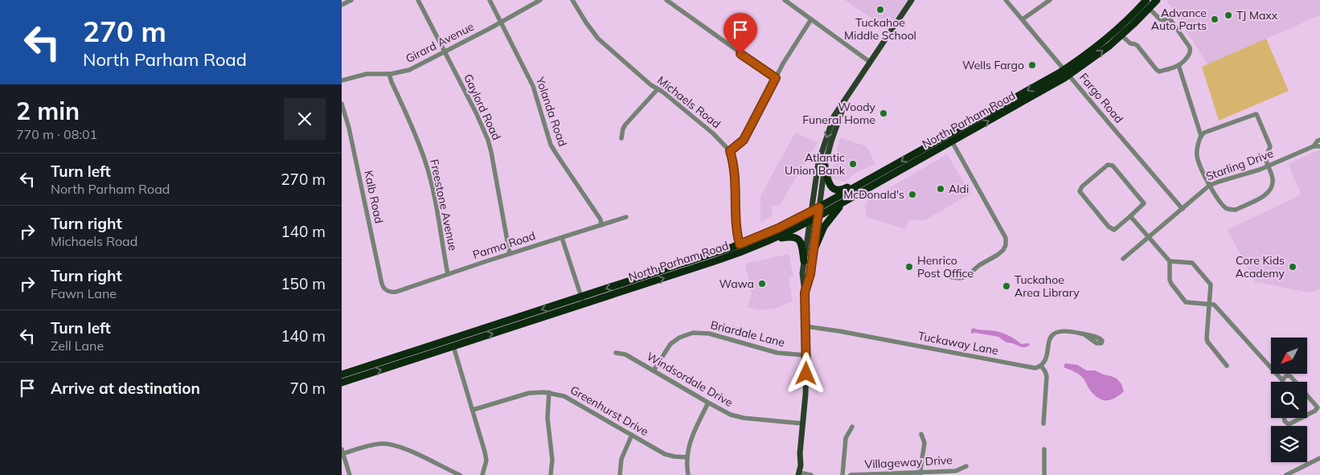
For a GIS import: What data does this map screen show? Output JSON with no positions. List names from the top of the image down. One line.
{"streets":{"highway":["North Parham Road"],"street":["Girard Avenue","Fargo Road","Michaels Road","Gaylord Road","Yolanda Road","Starling Drive","Kalb Road","Freestone Avenue","Parma Road","Briardale Lane","Tuckaway Lane","Windsordale Drive","Greenhurst Drive","Villageway Drive"]},"crossings":[["Girard Avenue","Gaylord Road"],["Girard Avenue","Yolanda Road"],["Girard Avenue","Freestone Avenue"],["Fargo Road","North Parham Road"],["Fargo Road","Starling Drive"],["Gaylord Road","Parma Road"],["Yolanda Road","Parma Road"],["Kalb Road","Parma Road"],["Freestone Avenue","Parma Road"],["Briardale Lane","Windsordale Drive"]],"places":["Tuckahoe Middle School","TJ Maxx","Advance Auto Parts","Wells Fargo","Woody Funeral Home","Atlantic Union Bank","Aldi","McDonald's","Henrico Post Office","Core Kids Academy","Wawa","Tuckahoe Area Library"],"north":"bottom left","page":{"turn":["270 m","North Parham Road"],"heading":["2 min","770 m · 08:01"],"list":[{"name":"Turn left","note":"North Parham Road","value":"270 m"},{"name":"Turn right","note":"Michaels Road","value":"140 m"},{"name":"Turn right","note":"Fawn Lane","value":"150 m"},{"name":"Turn left","note":"Zell Lane","value":"140 m"},{"name":"Arrive at destination","value":"70 m"}]}}
